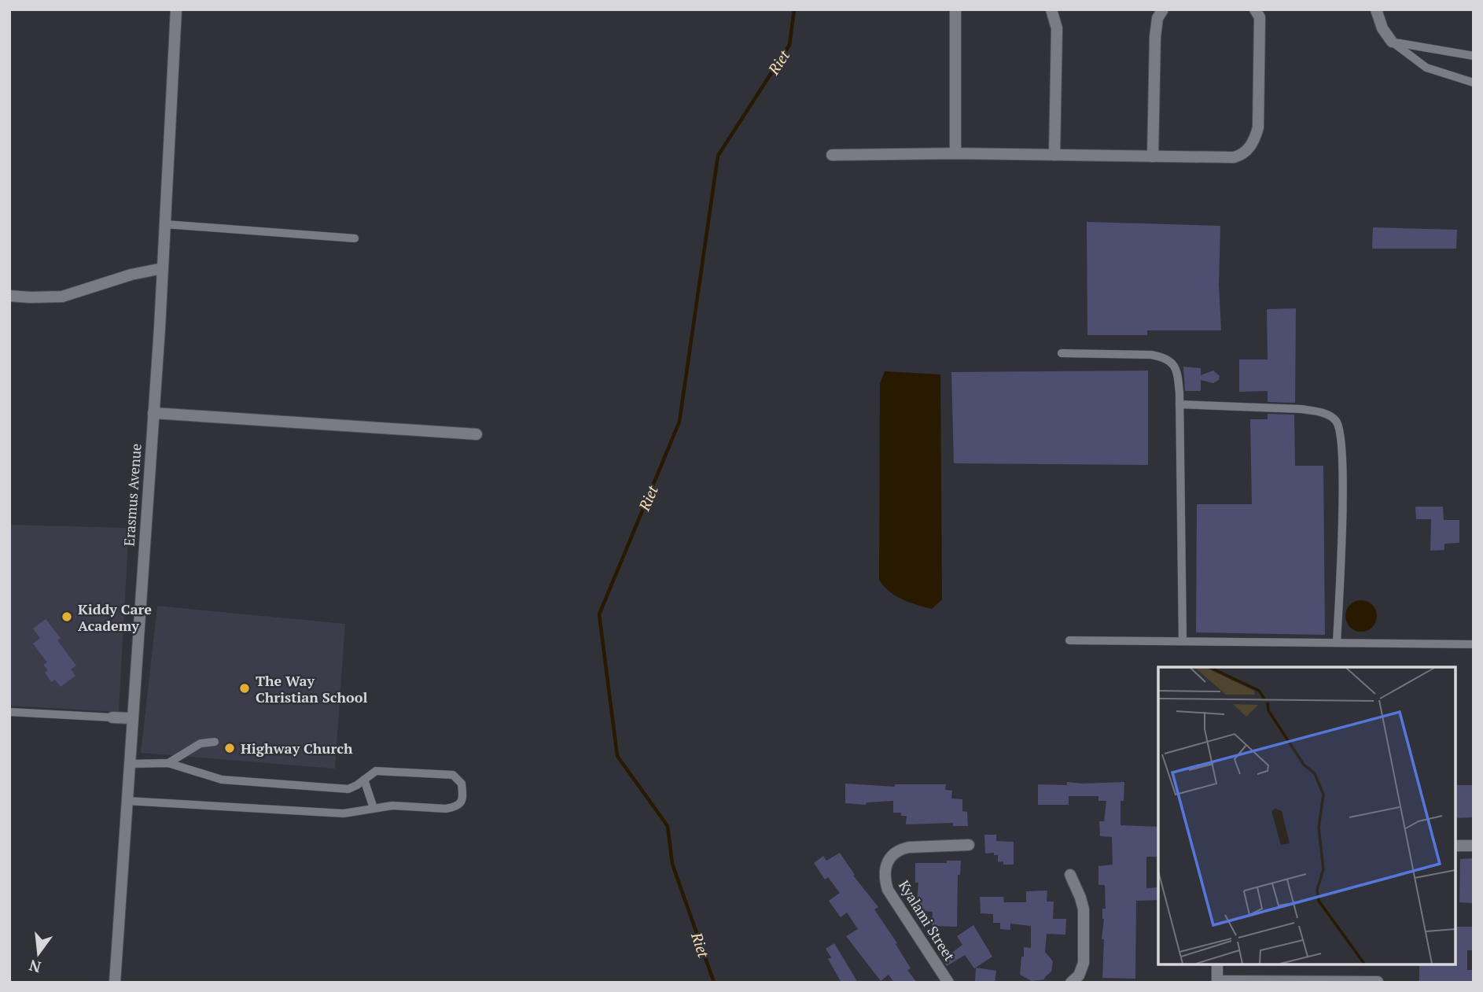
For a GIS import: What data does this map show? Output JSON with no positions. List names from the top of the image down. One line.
{"streets":{"street":["Erasmus Avenue","Kyalami Street"]},"water":["Riet"],"places":["Kiddy Care Academy","The Way Christian School","Highway Church"],"north":"bottom"}
